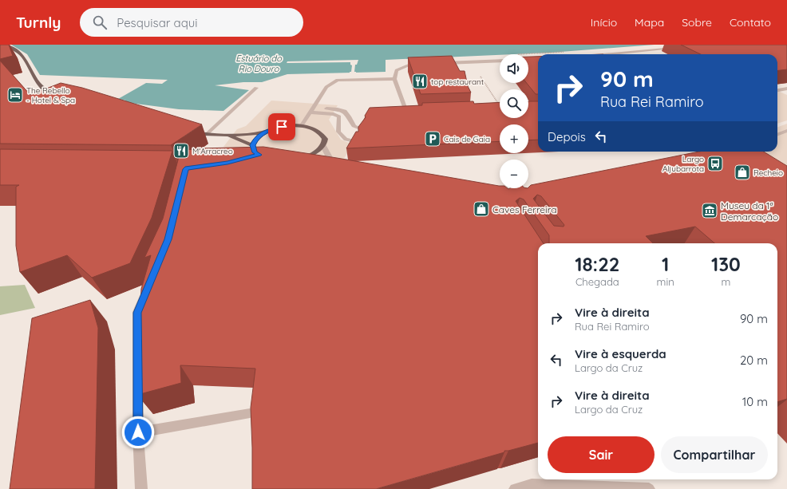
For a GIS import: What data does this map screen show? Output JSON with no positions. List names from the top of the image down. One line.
{"water":["Estuário do Rio Douro"],"places":{"restaurant":["top restaurant","M'Arracreo"],"hotel":["The Rebello - Hotel & Spa"],"parking":["Cais de Gaia"],"bus stop":["Largo Aljubarrota"],"shop":["Recheio","Caves Ferreira"],"museum":["Museu da 1ª Demarcação"]},"page":{"header":"Turnly","search":"Pesquisar aqui","nav":["Início","Mapa","Sobre","Contato"],"map_buttons":["+","−"],"turn":["90 m","Rua Rei Ramiro"],"then":"Depois","eta":["18:22","Chegada","1","min","130","m"],"list":[{"name":"Vire à direita","note":"Rua Rei Ramiro","value":"90 m"},{"name":"Vire à esquerda","note":"Largo da Cruz","value":"20 m"},{"name":"Vire à direita","note":"Largo da Cruz","value":"10 m"}],"buttons":["Sair","Compartilhar"]}}
